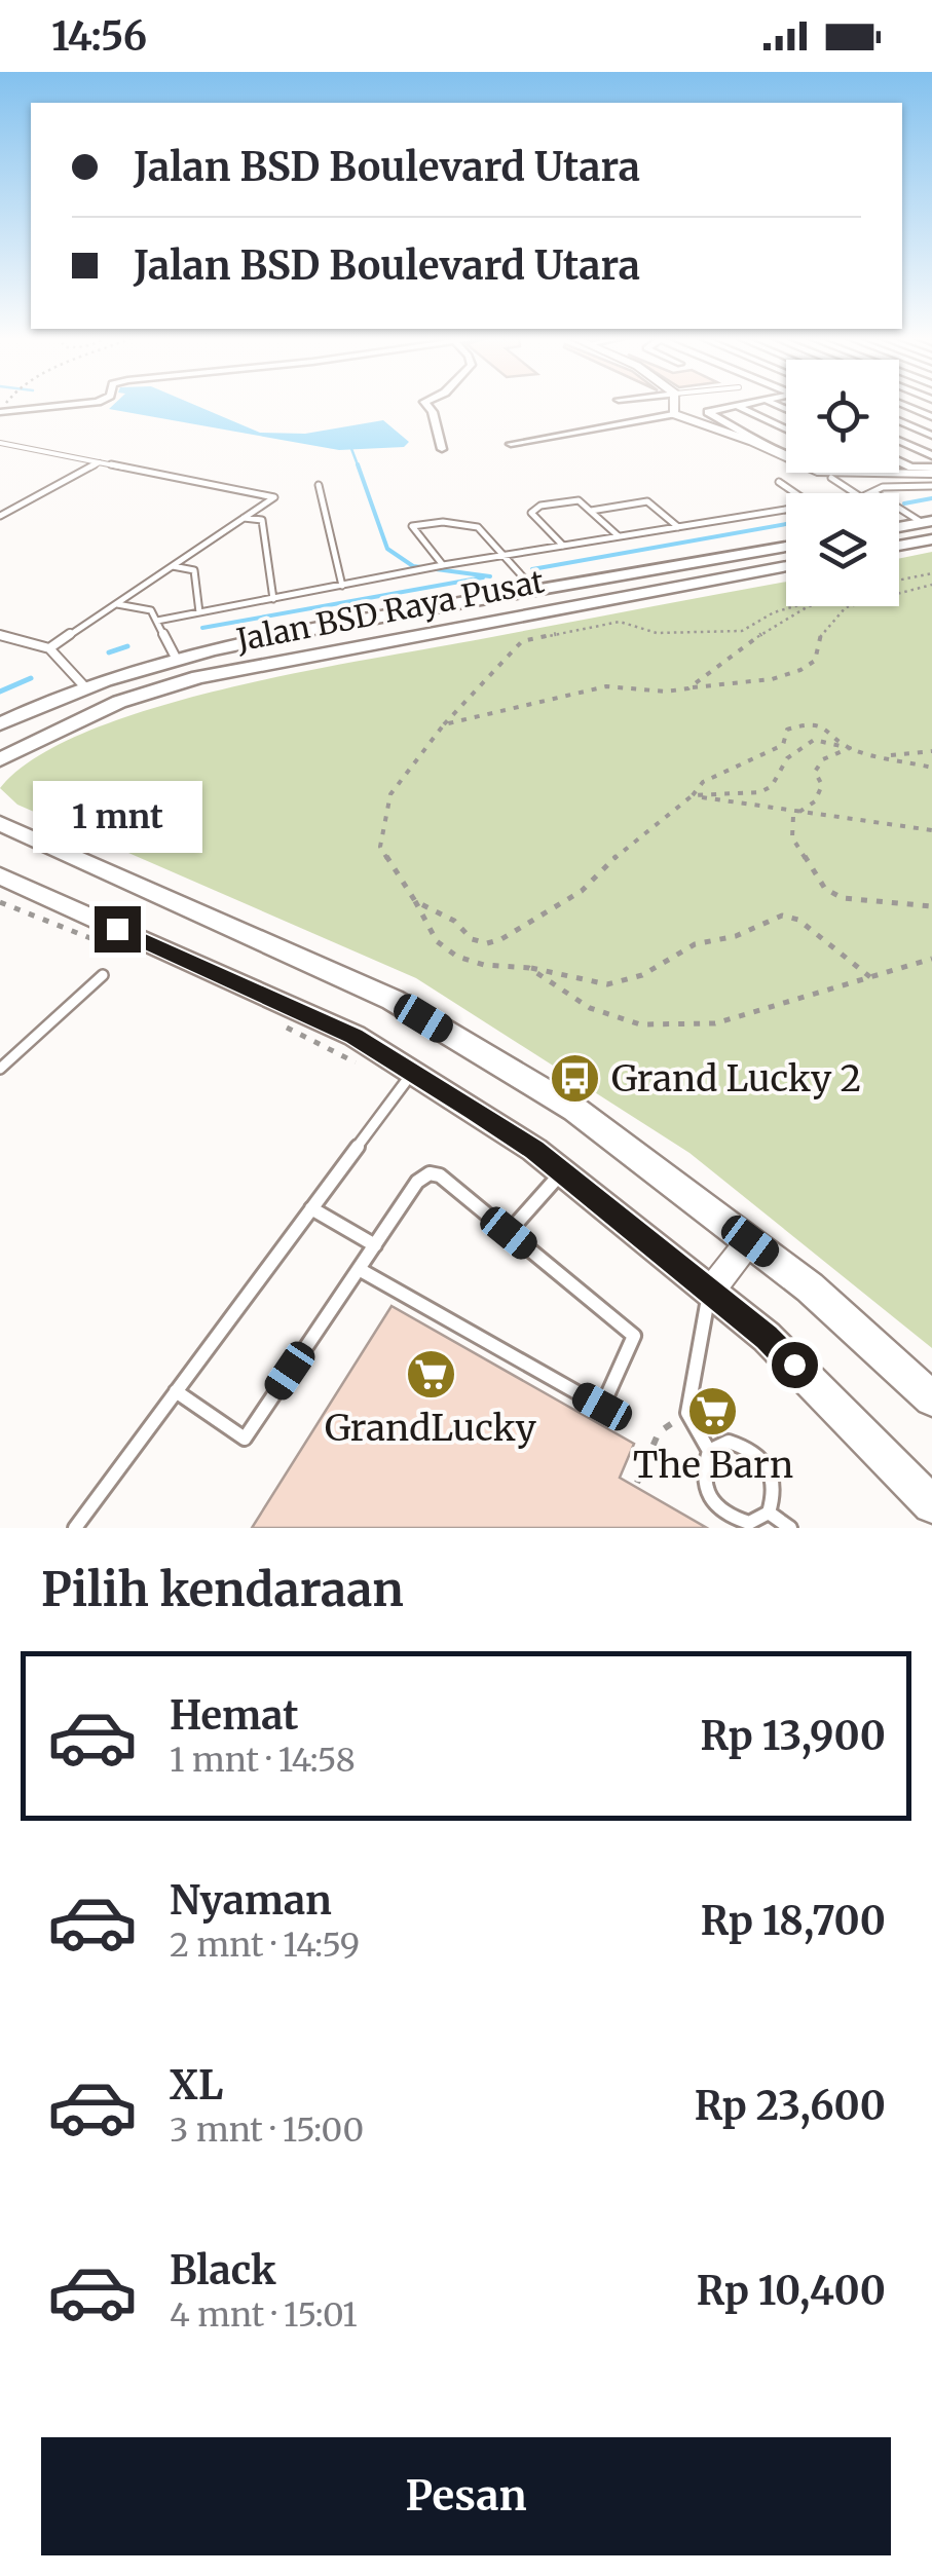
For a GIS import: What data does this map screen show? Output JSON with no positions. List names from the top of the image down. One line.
{"streets":{"main road":["Jalan BSD Raya Pusat"]},"places":{"bus stop":["Grand Lucky 2"],"supermarket":["GrandLucky","The Barn"]},"page":{"status":"14:56","banner":["Jalan BSD Boulevard Utara","Jalan BSD Boulevard Utara"],"bubble":"1 mnt","heading":"Pilih kendaraan","list":[{"name":"Hemat","note":"1 mnt · 14:58","value":"Rp 13,900"},{"name":"Nyaman","note":"2 mnt · 14:59","value":"Rp 18,700"},{"name":"XL","note":"3 mnt · 15:00","value":"Rp 23,600"},{"name":"Black","note":"4 mnt · 15:01","value":"Rp 10,400"}],"buttons":"Pesan"}}
